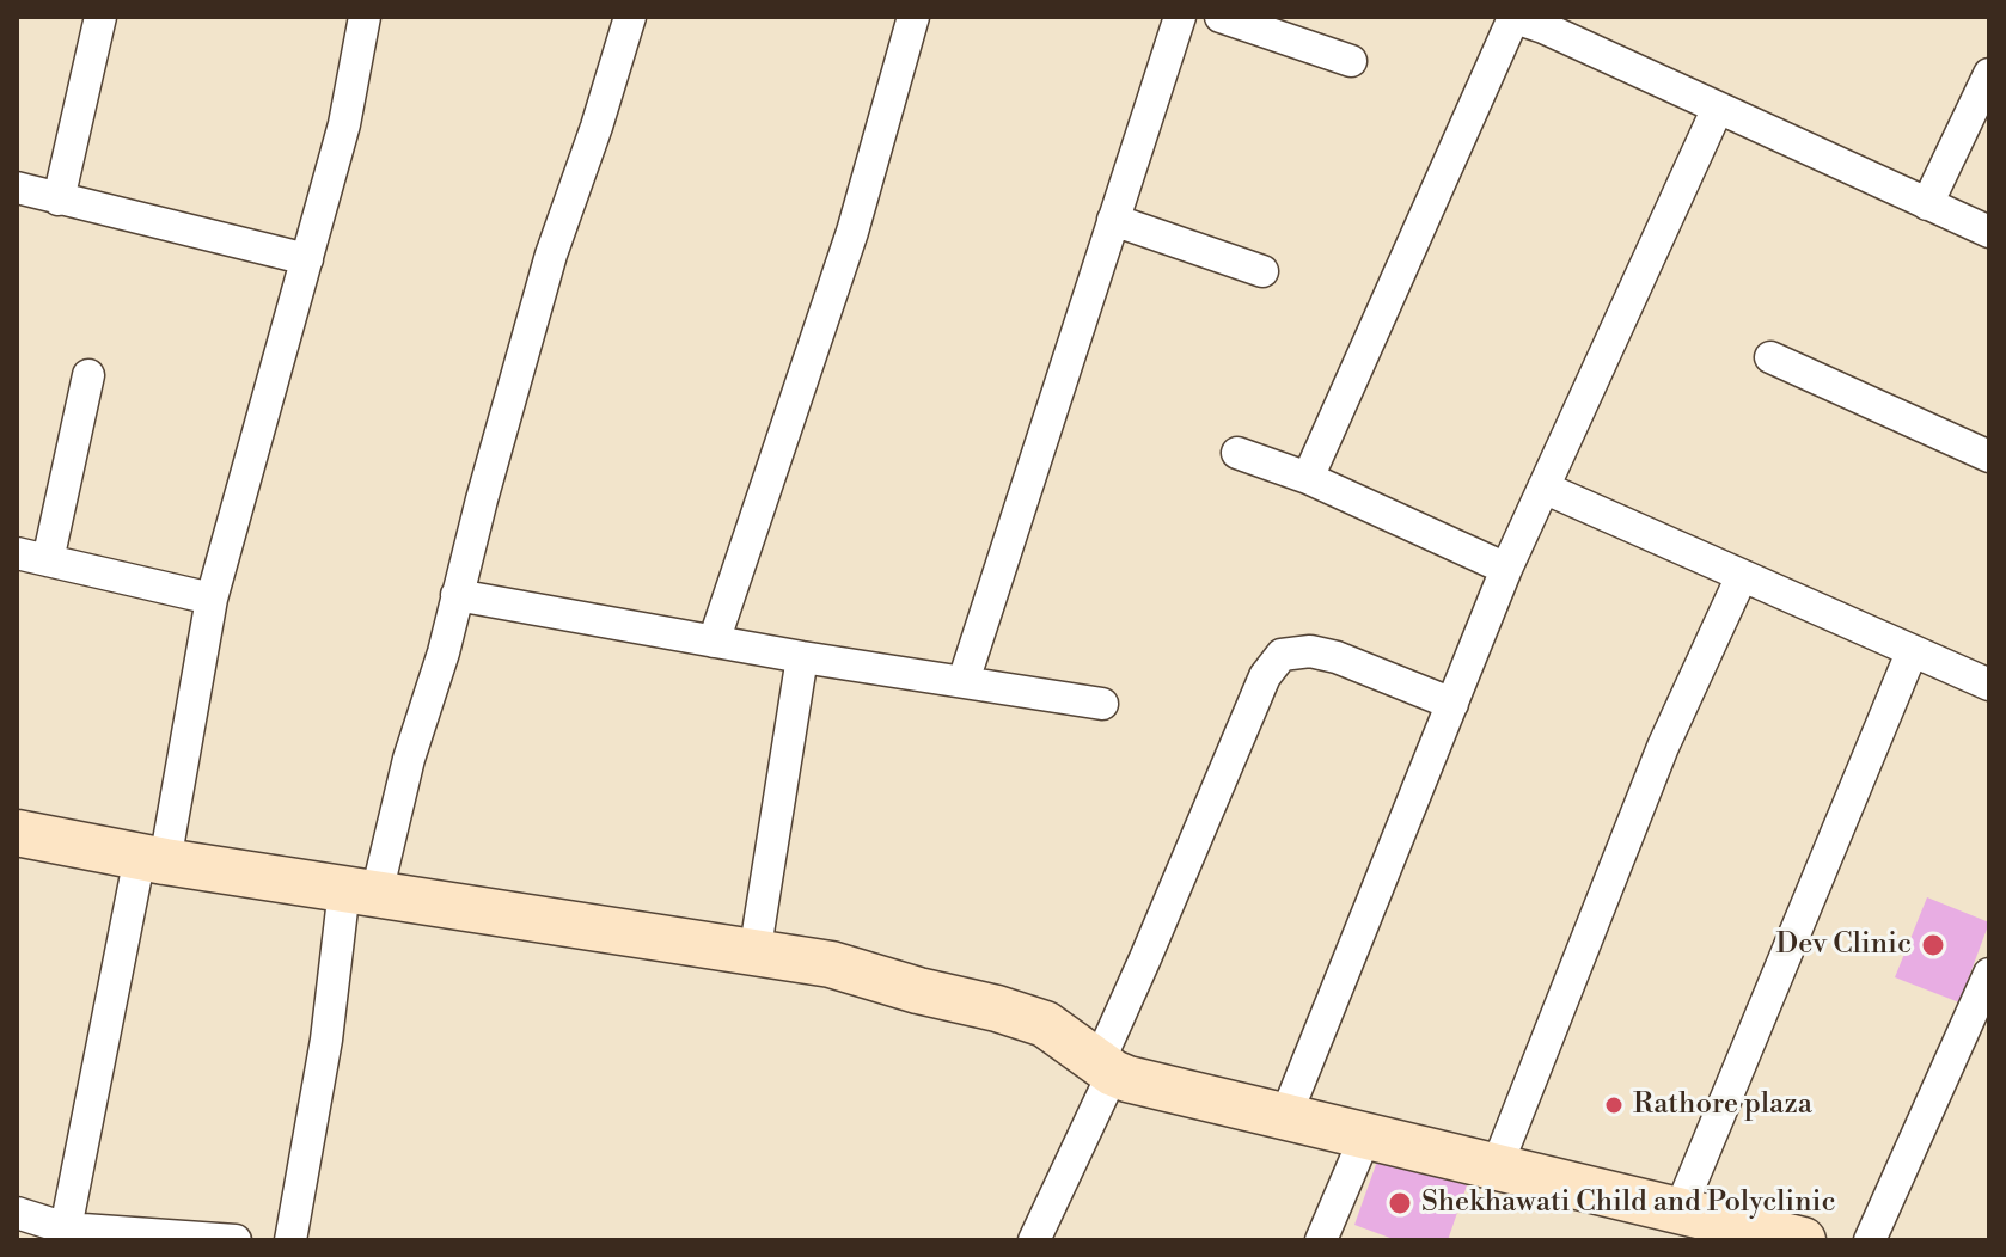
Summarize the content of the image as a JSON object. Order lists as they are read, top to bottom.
{
  "places": ["Dev Clinic", "Rathore plaza", "Shekhawati Child and Polyclinic"]
}
